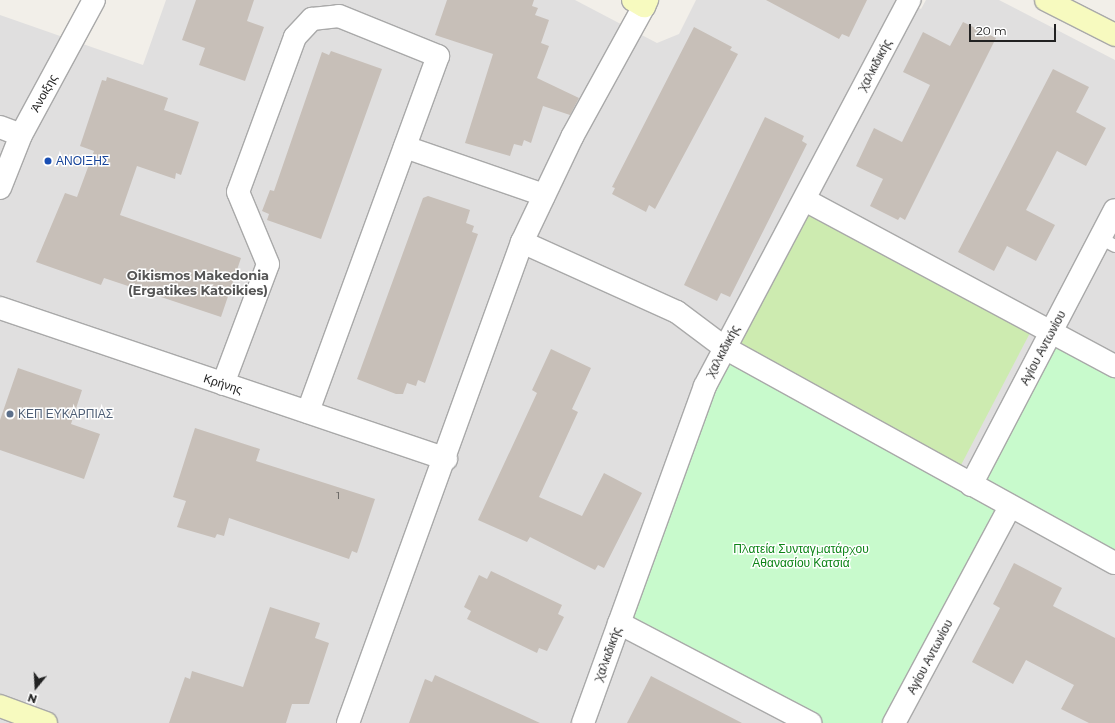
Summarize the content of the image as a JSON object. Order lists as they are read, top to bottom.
{
  "streets": {
    "street": [
      "Χαλκιδικής",
      "Άνοιξης",
      "Αγίου Αντωνίου",
      "Κρήνης"
    ]
  },
  "districts": ["Oikismos Makedonia (Ergatikes Katoikies)"],
  "parks": ["Πλατεία Συνταγματάρχου Αθανασίου Κατσιά"],
  "places": ["ΑΝΟΙΞΗΣ", "ΚΕΠ ΕΥΚΑΡΠΙΑΣ"],
  "house_numbers": ["1"],
  "scale_bar": "20 m",
  "north": "bottom"
}
